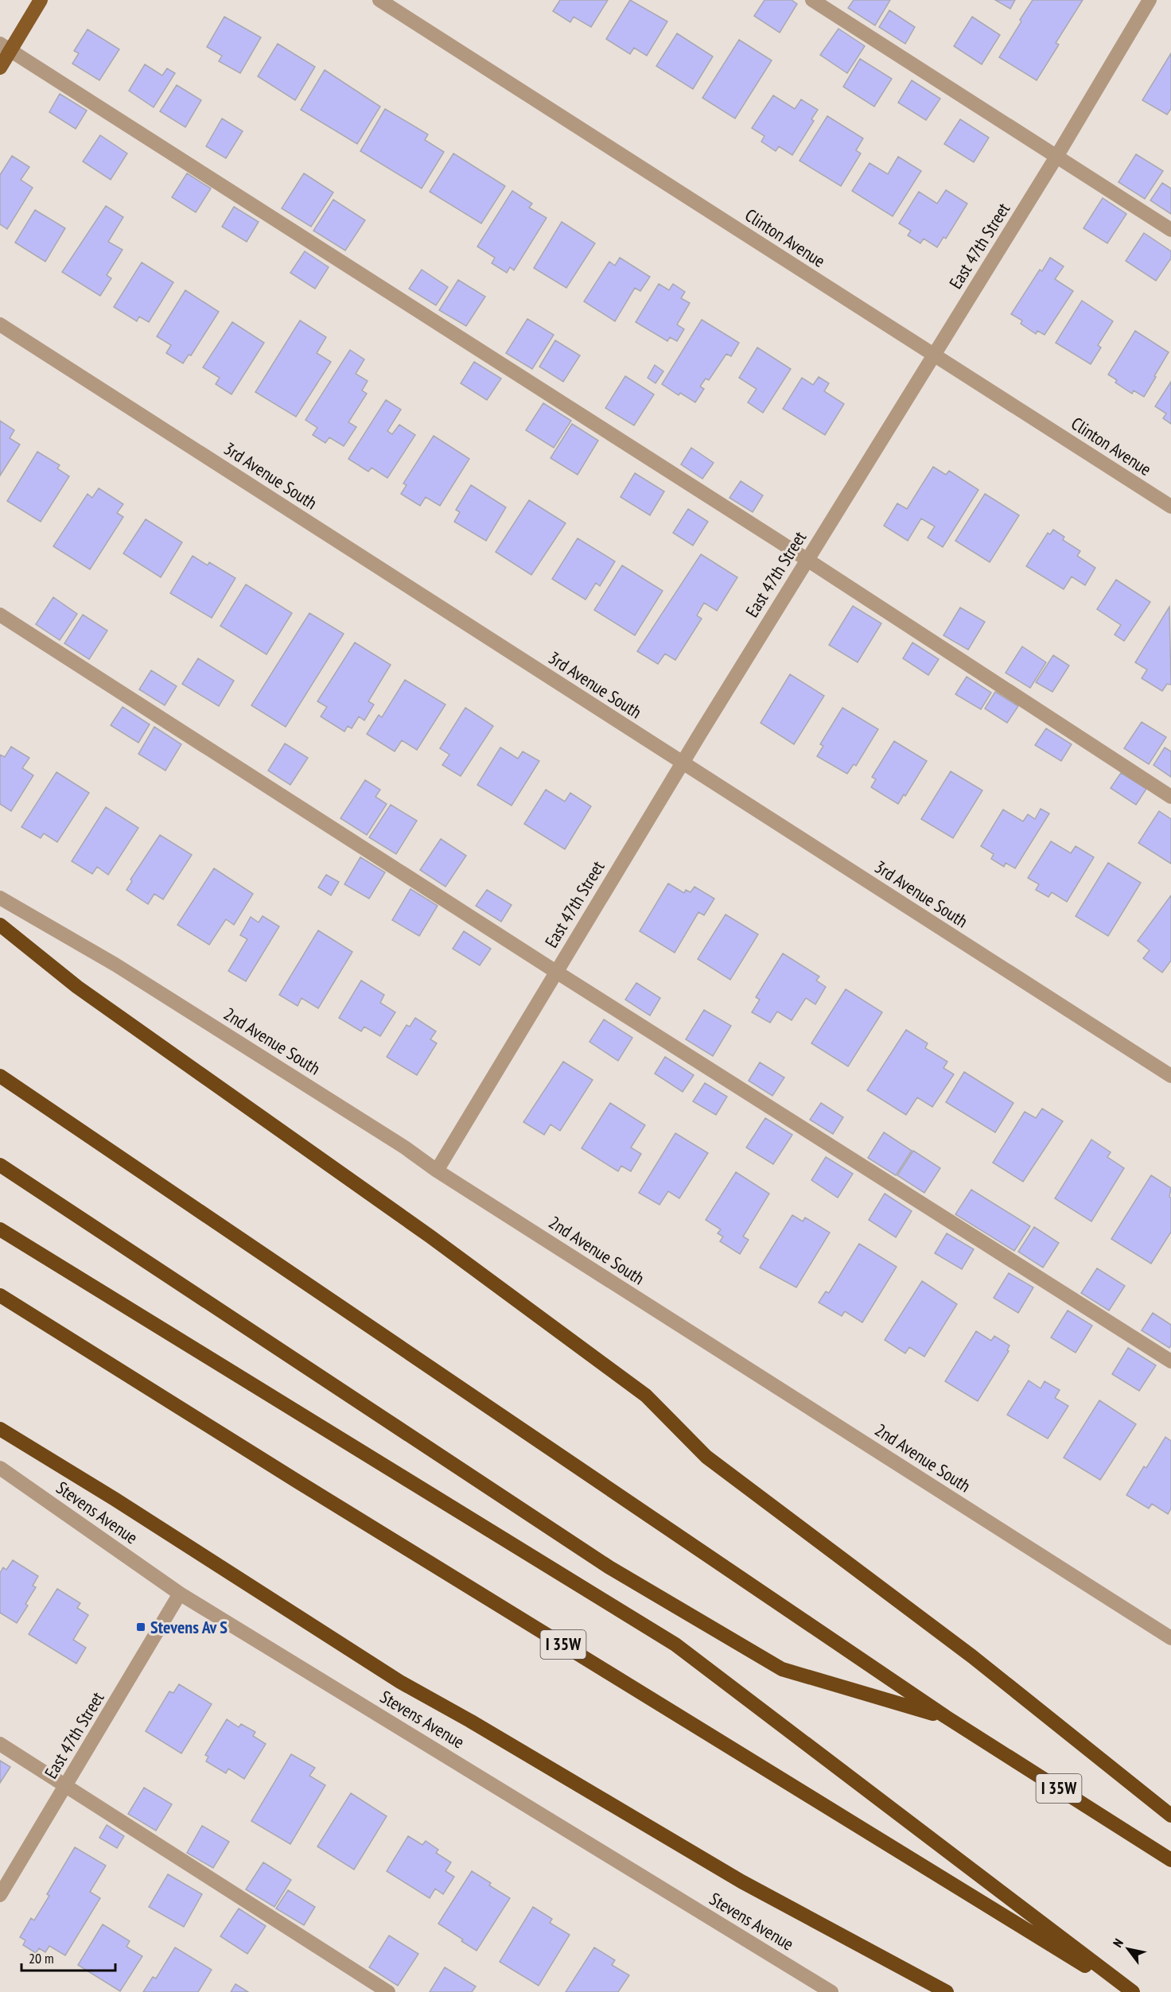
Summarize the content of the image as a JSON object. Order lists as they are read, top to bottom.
{
  "streets": {
    "highway": ["I 35W"],
    "street": [
      "Clinton Avenue",
      "East 47th Street",
      "3rd Avenue South",
      "2nd Avenue South",
      "Stevens Avenue"
    ]
  },
  "crossings": [
    ["Clinton Avenue", "East 47th Street"],
    ["East 47th Street", "3rd Avenue South"],
    ["East 47th Street", "2nd Avenue South"],
    ["East 47th Street", "Stevens Avenue"]
  ],
  "places": {
    "transit": ["Stevens Av S"]
  },
  "scale_bar": "20 m",
  "north": "top left"
}
